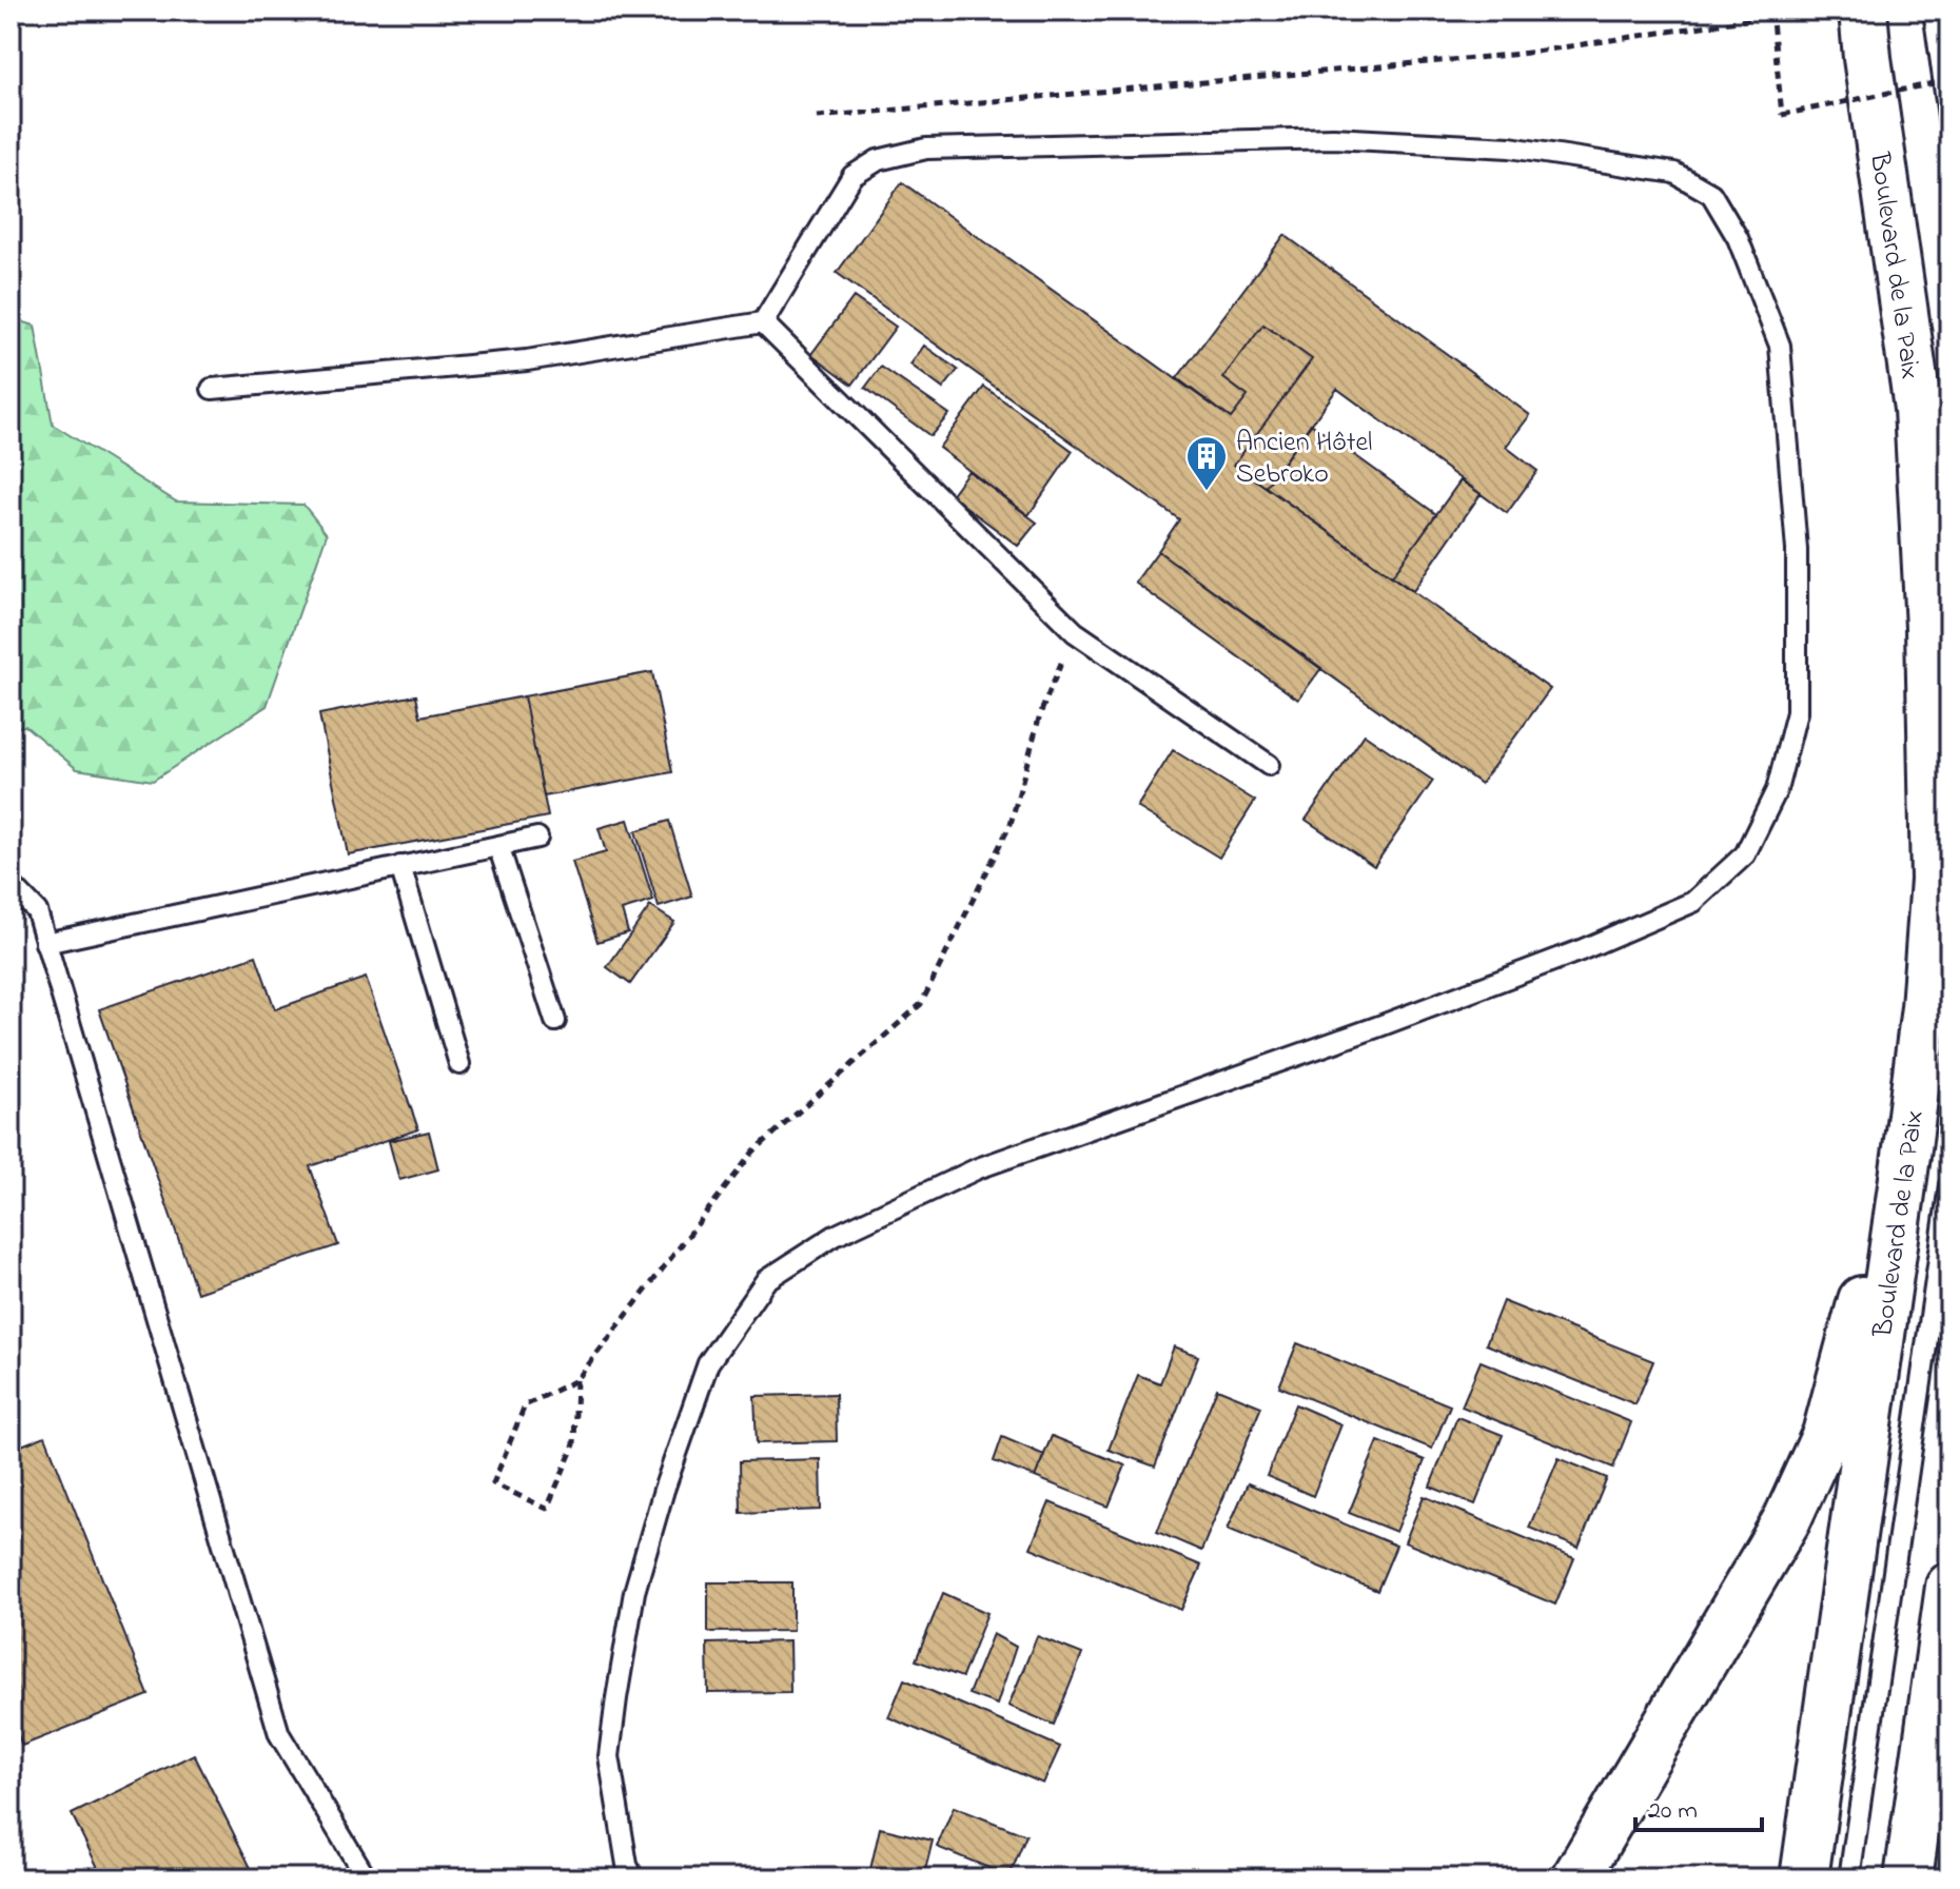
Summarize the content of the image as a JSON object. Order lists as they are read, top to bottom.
{
  "streets": {
    "main road": ["Boulevard de la Paix"]
  },
  "places": {
    "building": ["Ancien Hôtel Sebroko"]
  },
  "scale_bar": "20 m"
}
